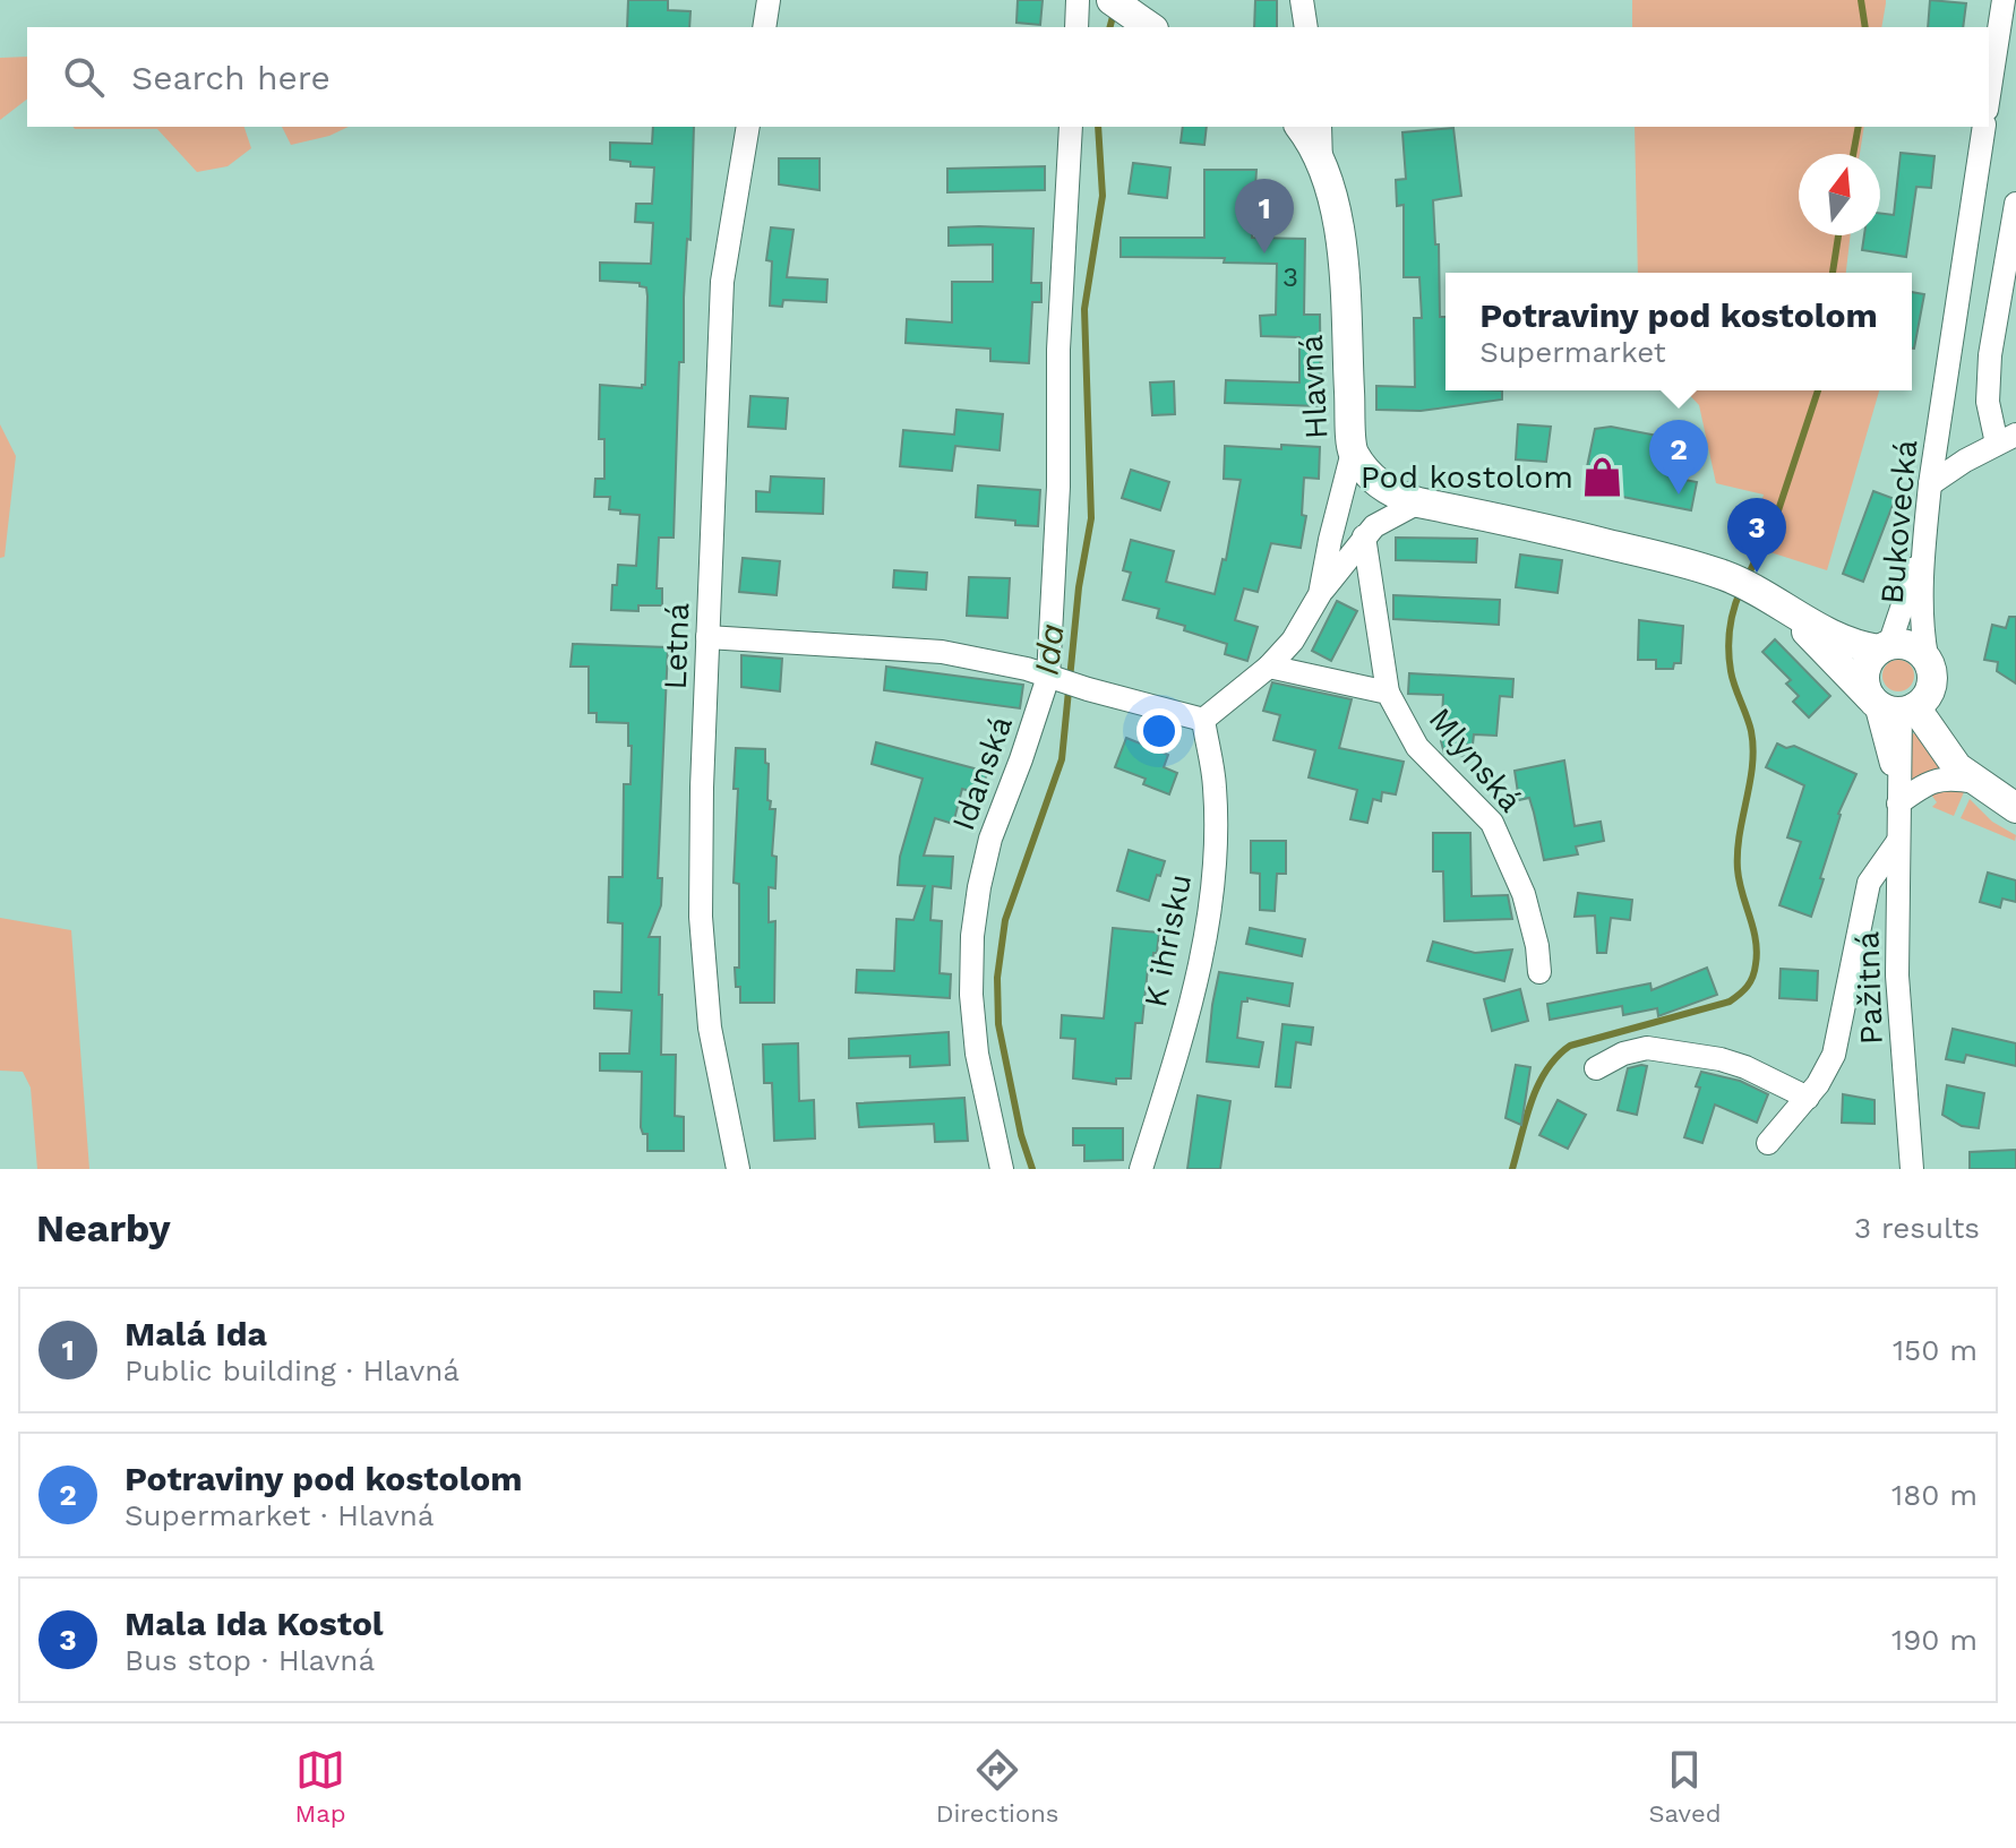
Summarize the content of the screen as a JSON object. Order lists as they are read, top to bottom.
{
  "streets": {
    "main road": ["Hlavná"],
    "street": [
      "Bukovecká",
      "Letná",
      "Mlynská",
      "Idanská",
      "K ihrisku",
      "Pažitná"
    ]
  },
  "crossings": [
    ["Hlavná", "Bukovecká"],
    ["Hlavná", "Pažitná"],
    ["Bukovecká", "Pažitná"]
  ],
  "water": ["Ida"],
  "places": {
    "shop": ["Pod kostolom"]
  },
  "house_numbers": ["3"],
  "north": "top",
  "page": {
    "search": "Search here",
    "pins": ["1", "2", "3"],
    "popup": ["Potraviny pod kostolom", "Supermarket"],
    "heading": ["Nearby", "3 results"],
    "list": [
      {
        "mark": "1",
        "name": "Malá Ida",
        "note": "Public building · Hlavná",
        "value": "150 m"
      },
      {
        "mark": "2",
        "name": "Potraviny pod kostolom",
        "note": "Supermarket · Hlavná",
        "value": "180 m"
      },
      {
        "mark": "3",
        "name": "Mala Ida Kostol",
        "note": "Bus stop · Hlavná",
        "value": "190 m"
      }
    ],
    "nav": ["Map", "Directions", "Saved"]
  }
}
